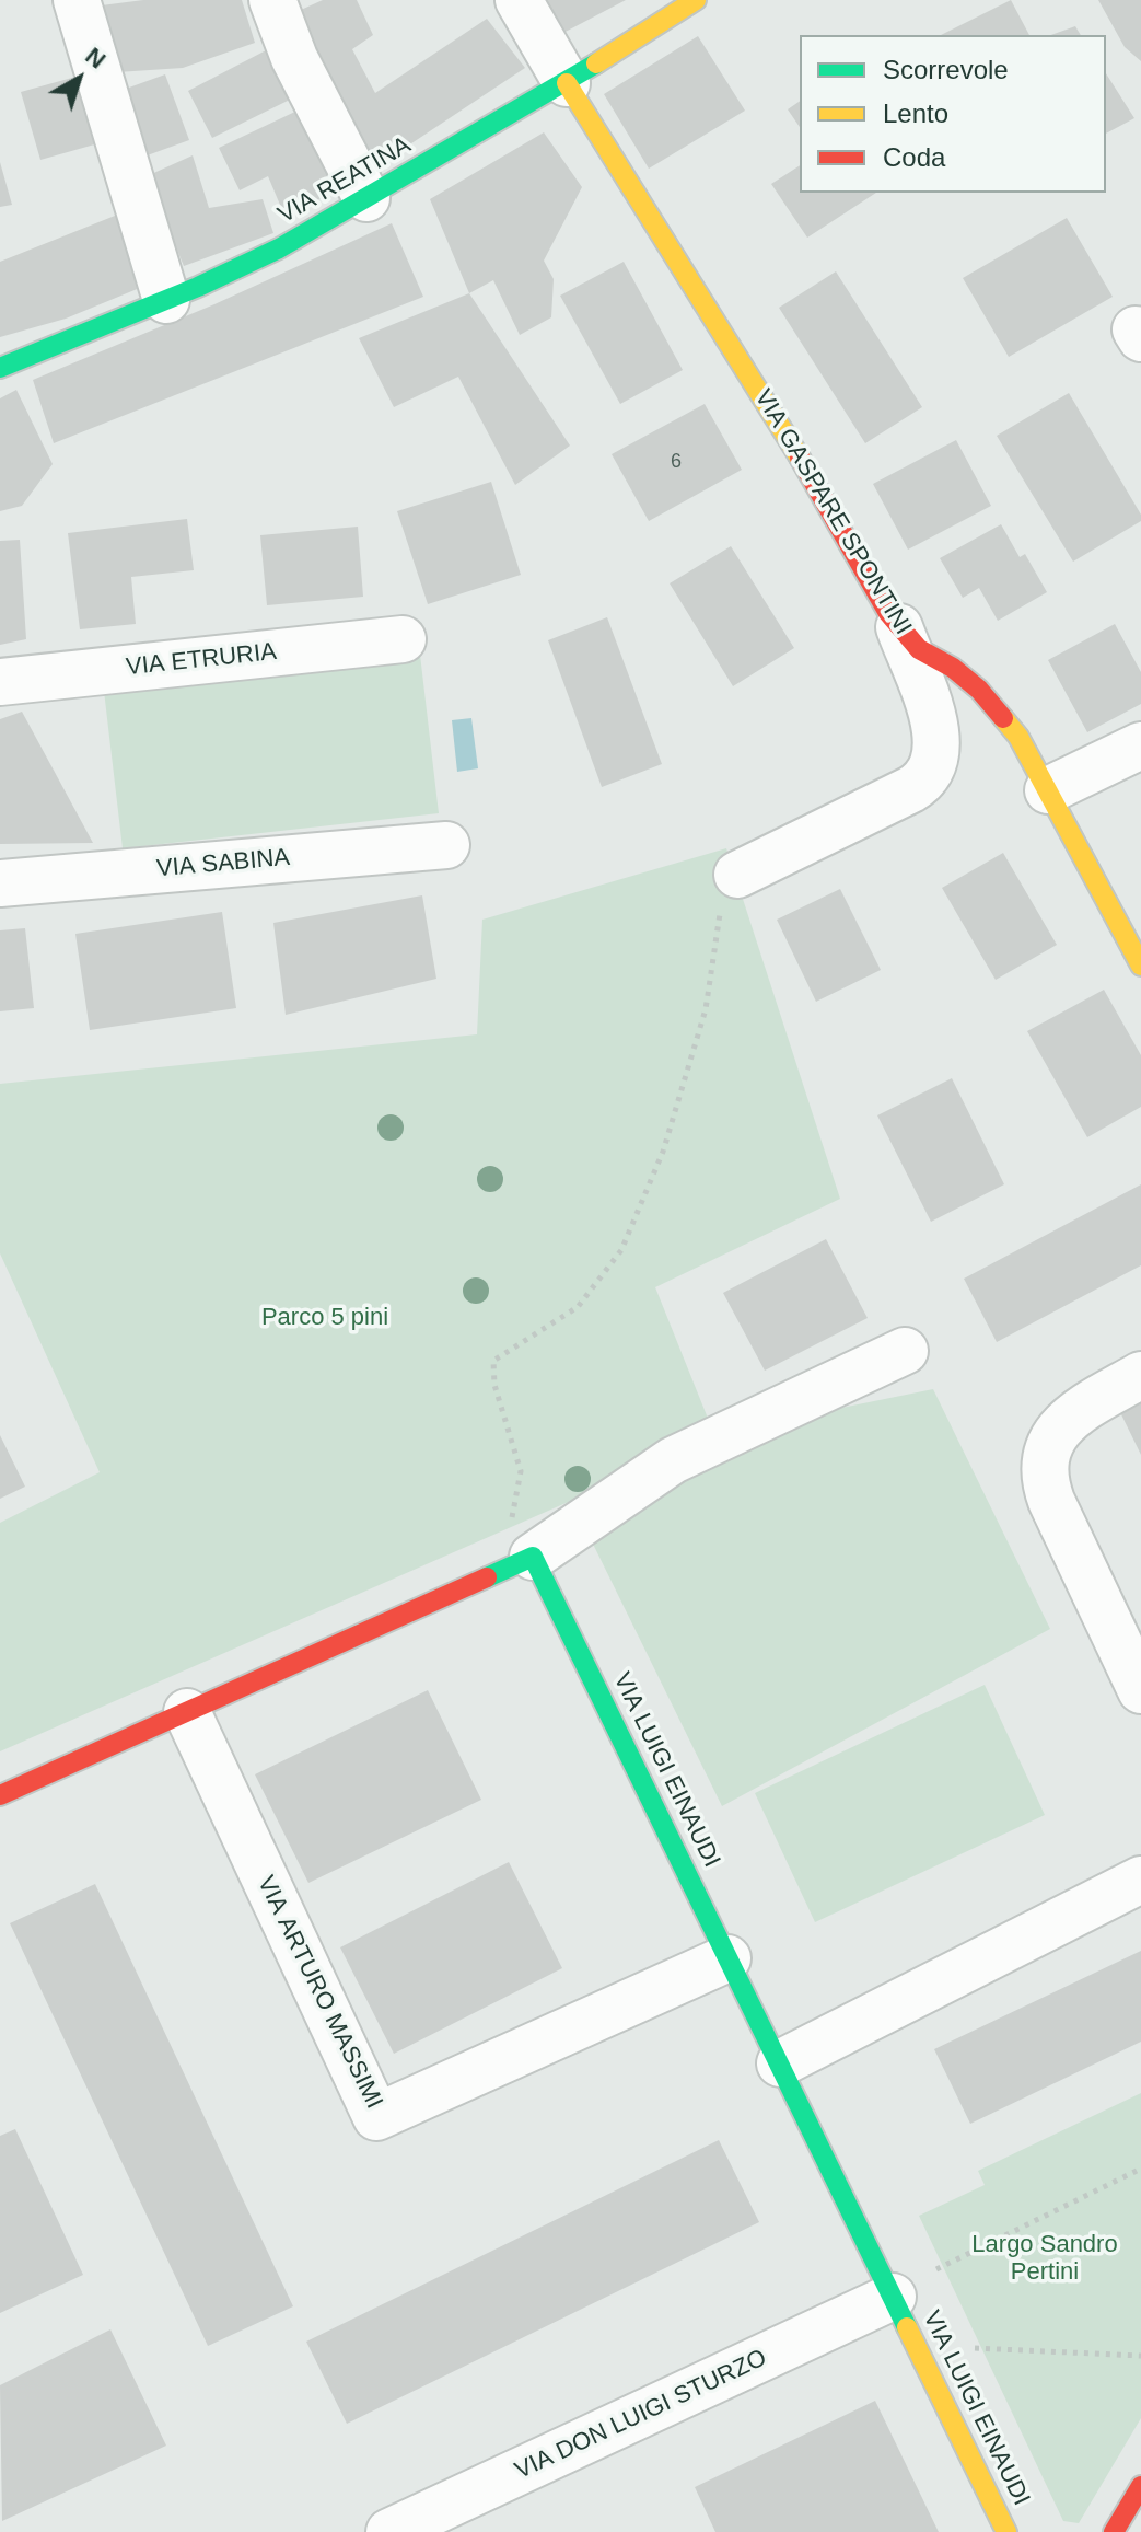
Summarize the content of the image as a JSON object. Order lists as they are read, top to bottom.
{
  "streets": {
    "street": [
      "VIA REATINA",
      "VIA GASPARE SPONTINI",
      "VIA ETRURIA",
      "VIA SABINA",
      "VIA LUIGI EINAUDI",
      "VIA ARTURO MASSIMI",
      "VIA DON LUIGI STURZO"
    ]
  },
  "crossings": [
    ["VIA REATINA", "VIA GASPARE SPONTINI"],
    ["VIA LUIGI EINAUDI", "VIA ARTURO MASSIMI"],
    ["VIA LUIGI EINAUDI", "VIA DON LUIGI STURZO"]
  ],
  "parks": ["Parco 5 pini", "Largo Sandro Pertini"],
  "house_numbers": ["6"],
  "legend": ["Scorrevole", "Lento", "Coda"],
  "north": "top right"
}
